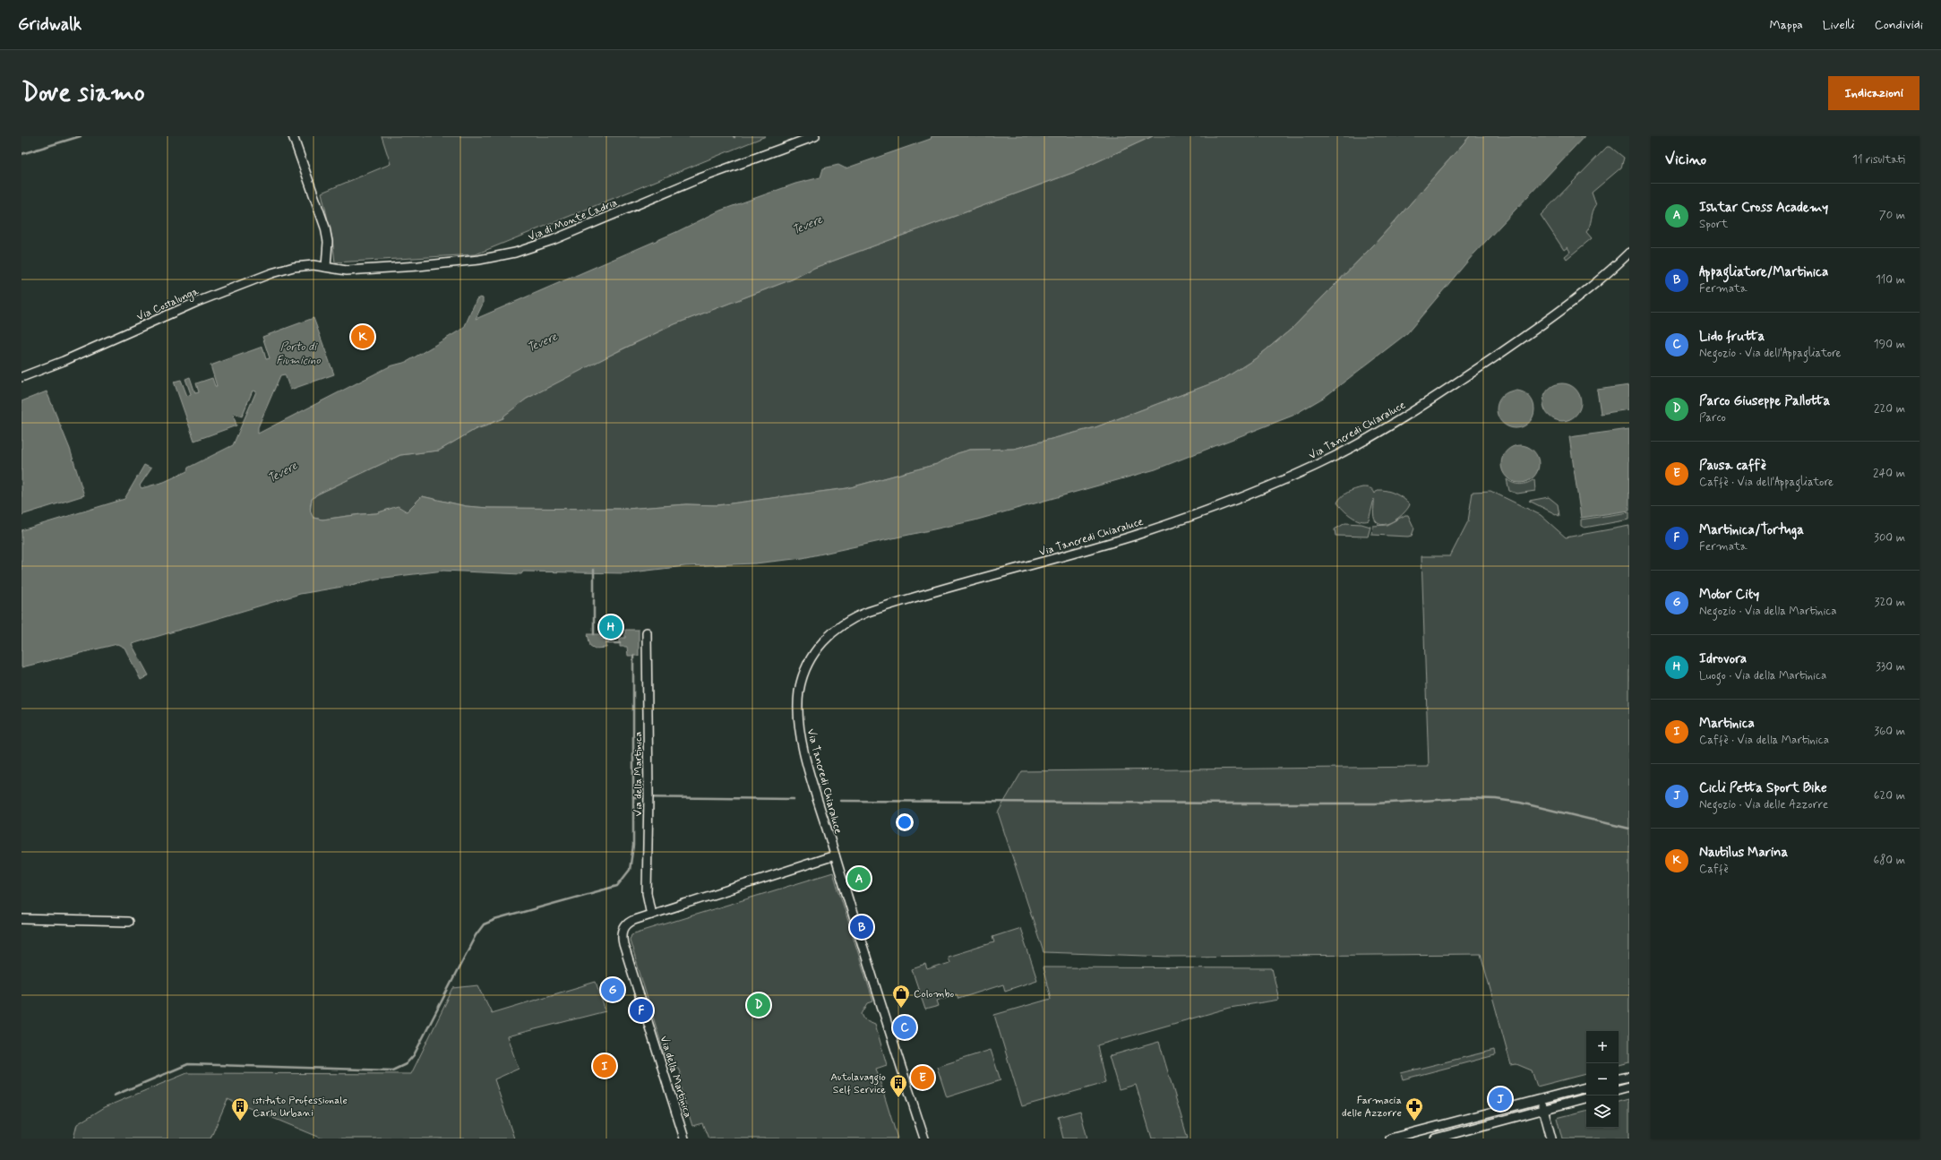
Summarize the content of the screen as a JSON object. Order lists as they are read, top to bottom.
{
  "streets": {
    "street": [
      "Via di Monte Cadria",
      "Via Costalunga",
      "Via Tancredi Chiaraluce",
      "Via della Martinica"
    ]
  },
  "crossings": [
    ["Via di Monte Cadria", "Via Costalunga"],
    ["Via Tancredi Chiaraluce", "Via della Martinica"]
  ],
  "water": ["Tevere", "Porto di Fiumicino"],
  "places": {
    "shop": ["Colombo"],
    "building": ["Autolavaggio Self Service", "istituto Professionale Carlo Urbani"],
    "pharmacy": ["Farmacia delle Azzorre"]
  },
  "page": {
    "header": "Gridwalk",
    "nav": ["Mappa", "Livelli", "Condividi"],
    "buttons": "Indicazioni",
    "title": "Dove siamo",
    "heading": ["Vicino", "11 risultati"],
    "list": [
      {
        "mark": "A",
        "name": "Ishtar Cross Academy",
        "note": "Sport",
        "value": "70 m"
      },
      {
        "mark": "B",
        "name": "Appagliatore/Martinica",
        "note": "Fermata",
        "value": "110 m"
      },
      {
        "mark": "C",
        "name": "Lido frutta",
        "note": "Negozio · Via dell'Appagliatore",
        "value": "190 m"
      },
      {
        "mark": "D",
        "name": "Parco Giuseppe Pallotta",
        "note": "Parco",
        "value": "220 m"
      },
      {
        "mark": "E",
        "name": "Pausa caffè",
        "note": "Caffè · Via dell'Appagliatore",
        "value": "240 m"
      },
      {
        "mark": "F",
        "name": "Martinica/Tortuga",
        "note": "Fermata",
        "value": "300 m"
      },
      {
        "mark": "G",
        "name": "Motor City",
        "note": "Negozio · Via della Martinica",
        "value": "320 m"
      },
      {
        "mark": "H",
        "name": "Idrovora",
        "note": "Luogo · Via della Martinica",
        "value": "330 m"
      },
      {
        "mark": "I",
        "name": "Martinica",
        "note": "Caffè · Via della Martinica",
        "value": "360 m"
      },
      {
        "mark": "J",
        "name": "Cicli Petta Sport Bike",
        "note": "Negozio · Via delle Azzorre",
        "value": "620 m"
      },
      {
        "mark": "K",
        "name": "Nautilus Marina",
        "note": "Caffè",
        "value": "680 m"
      }
    ],
    "pins": [
      "K",
      "H",
      "A",
      "B",
      "G",
      "D",
      "F",
      "C",
      "I",
      "E",
      "J"
    ],
    "map_buttons": ["+", "−"]
  }
}
